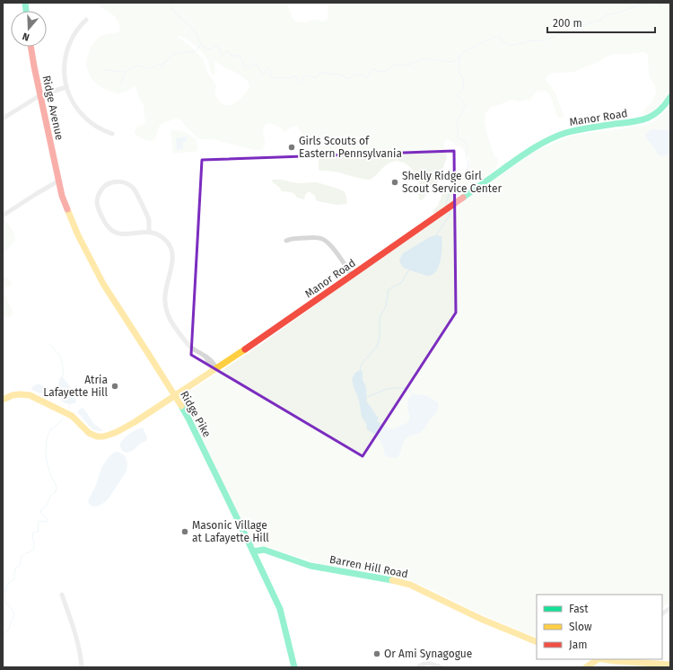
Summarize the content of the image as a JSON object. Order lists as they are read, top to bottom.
{
  "streets": {
    "street": [
      "Ridge Avenue",
      "Manor Road",
      "Ridge Pike",
      "Barren Hill Road"
    ]
  },
  "crossings": [
    ["Ridge Avenue", "Ridge Pike"],
    ["Manor Road", "Ridge Pike"],
    ["Ridge Pike", "Barren Hill Road"]
  ],
  "places": [
    "Girls Scouts of Eastern Pennsylvania",
    "Shelly Ridge Girl Scout Service Center",
    "Atria Lafayette Hill",
    "Masonic Village at Lafayette Hill",
    "Or Ami Synagogue"
  ],
  "legend": ["Fast", "Slow", "Jam"],
  "scale_bar": "200 m",
  "north": "bottom"
}
